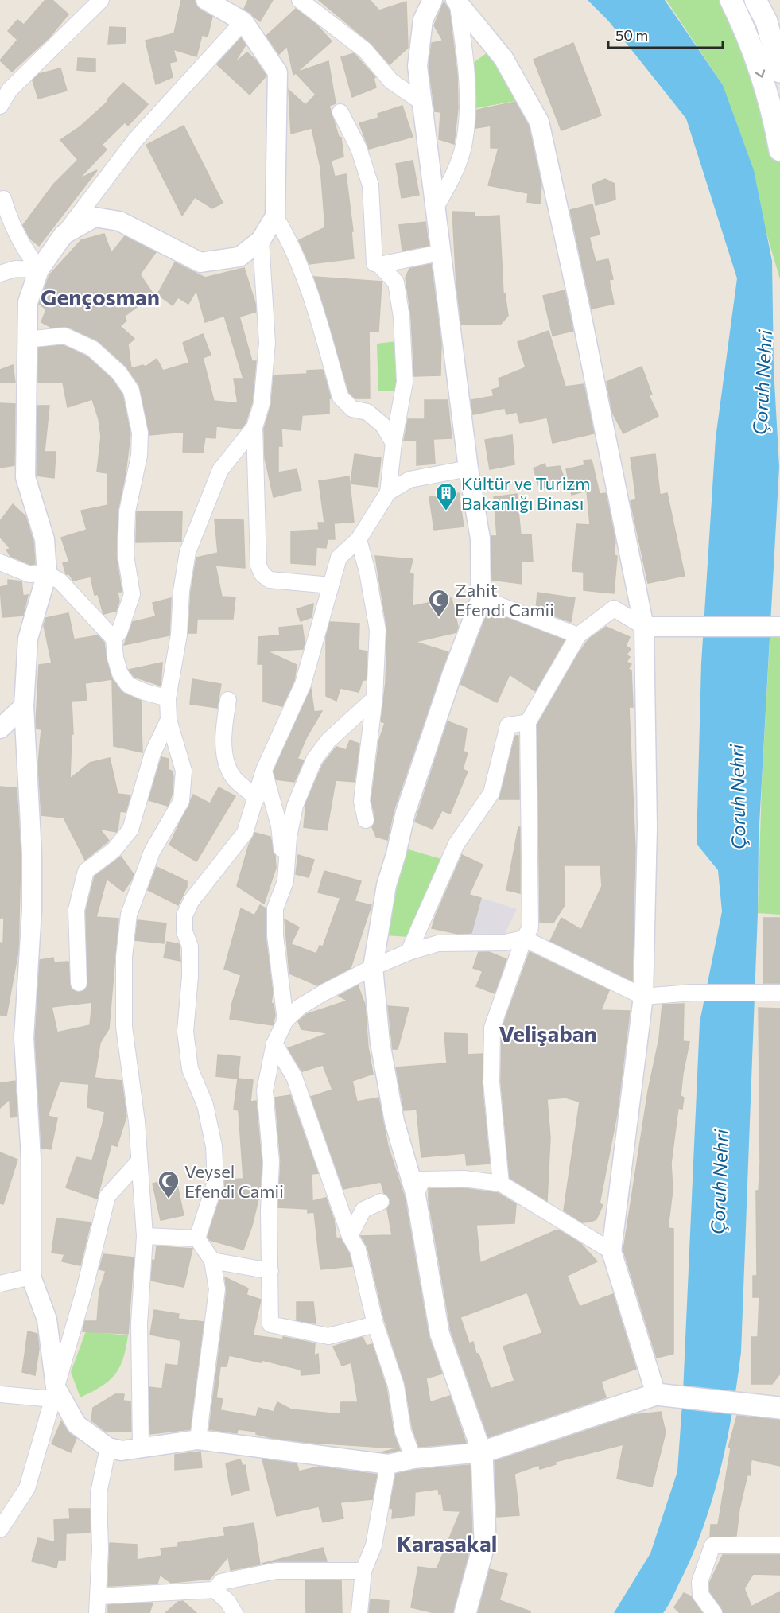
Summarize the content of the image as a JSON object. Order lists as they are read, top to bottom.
{
  "districts": ["Gençosman", "Velişaban", "Karasakal"],
  "water": ["Çoruh Nehri"],
  "places": {
    "building": ["Kültür ve Turizm Bakanlığı Binası"],
    "mosque": ["Zahit Efendi Camii", "Veysel Efendi Camii"]
  },
  "scale_bar": "50 m"
}
